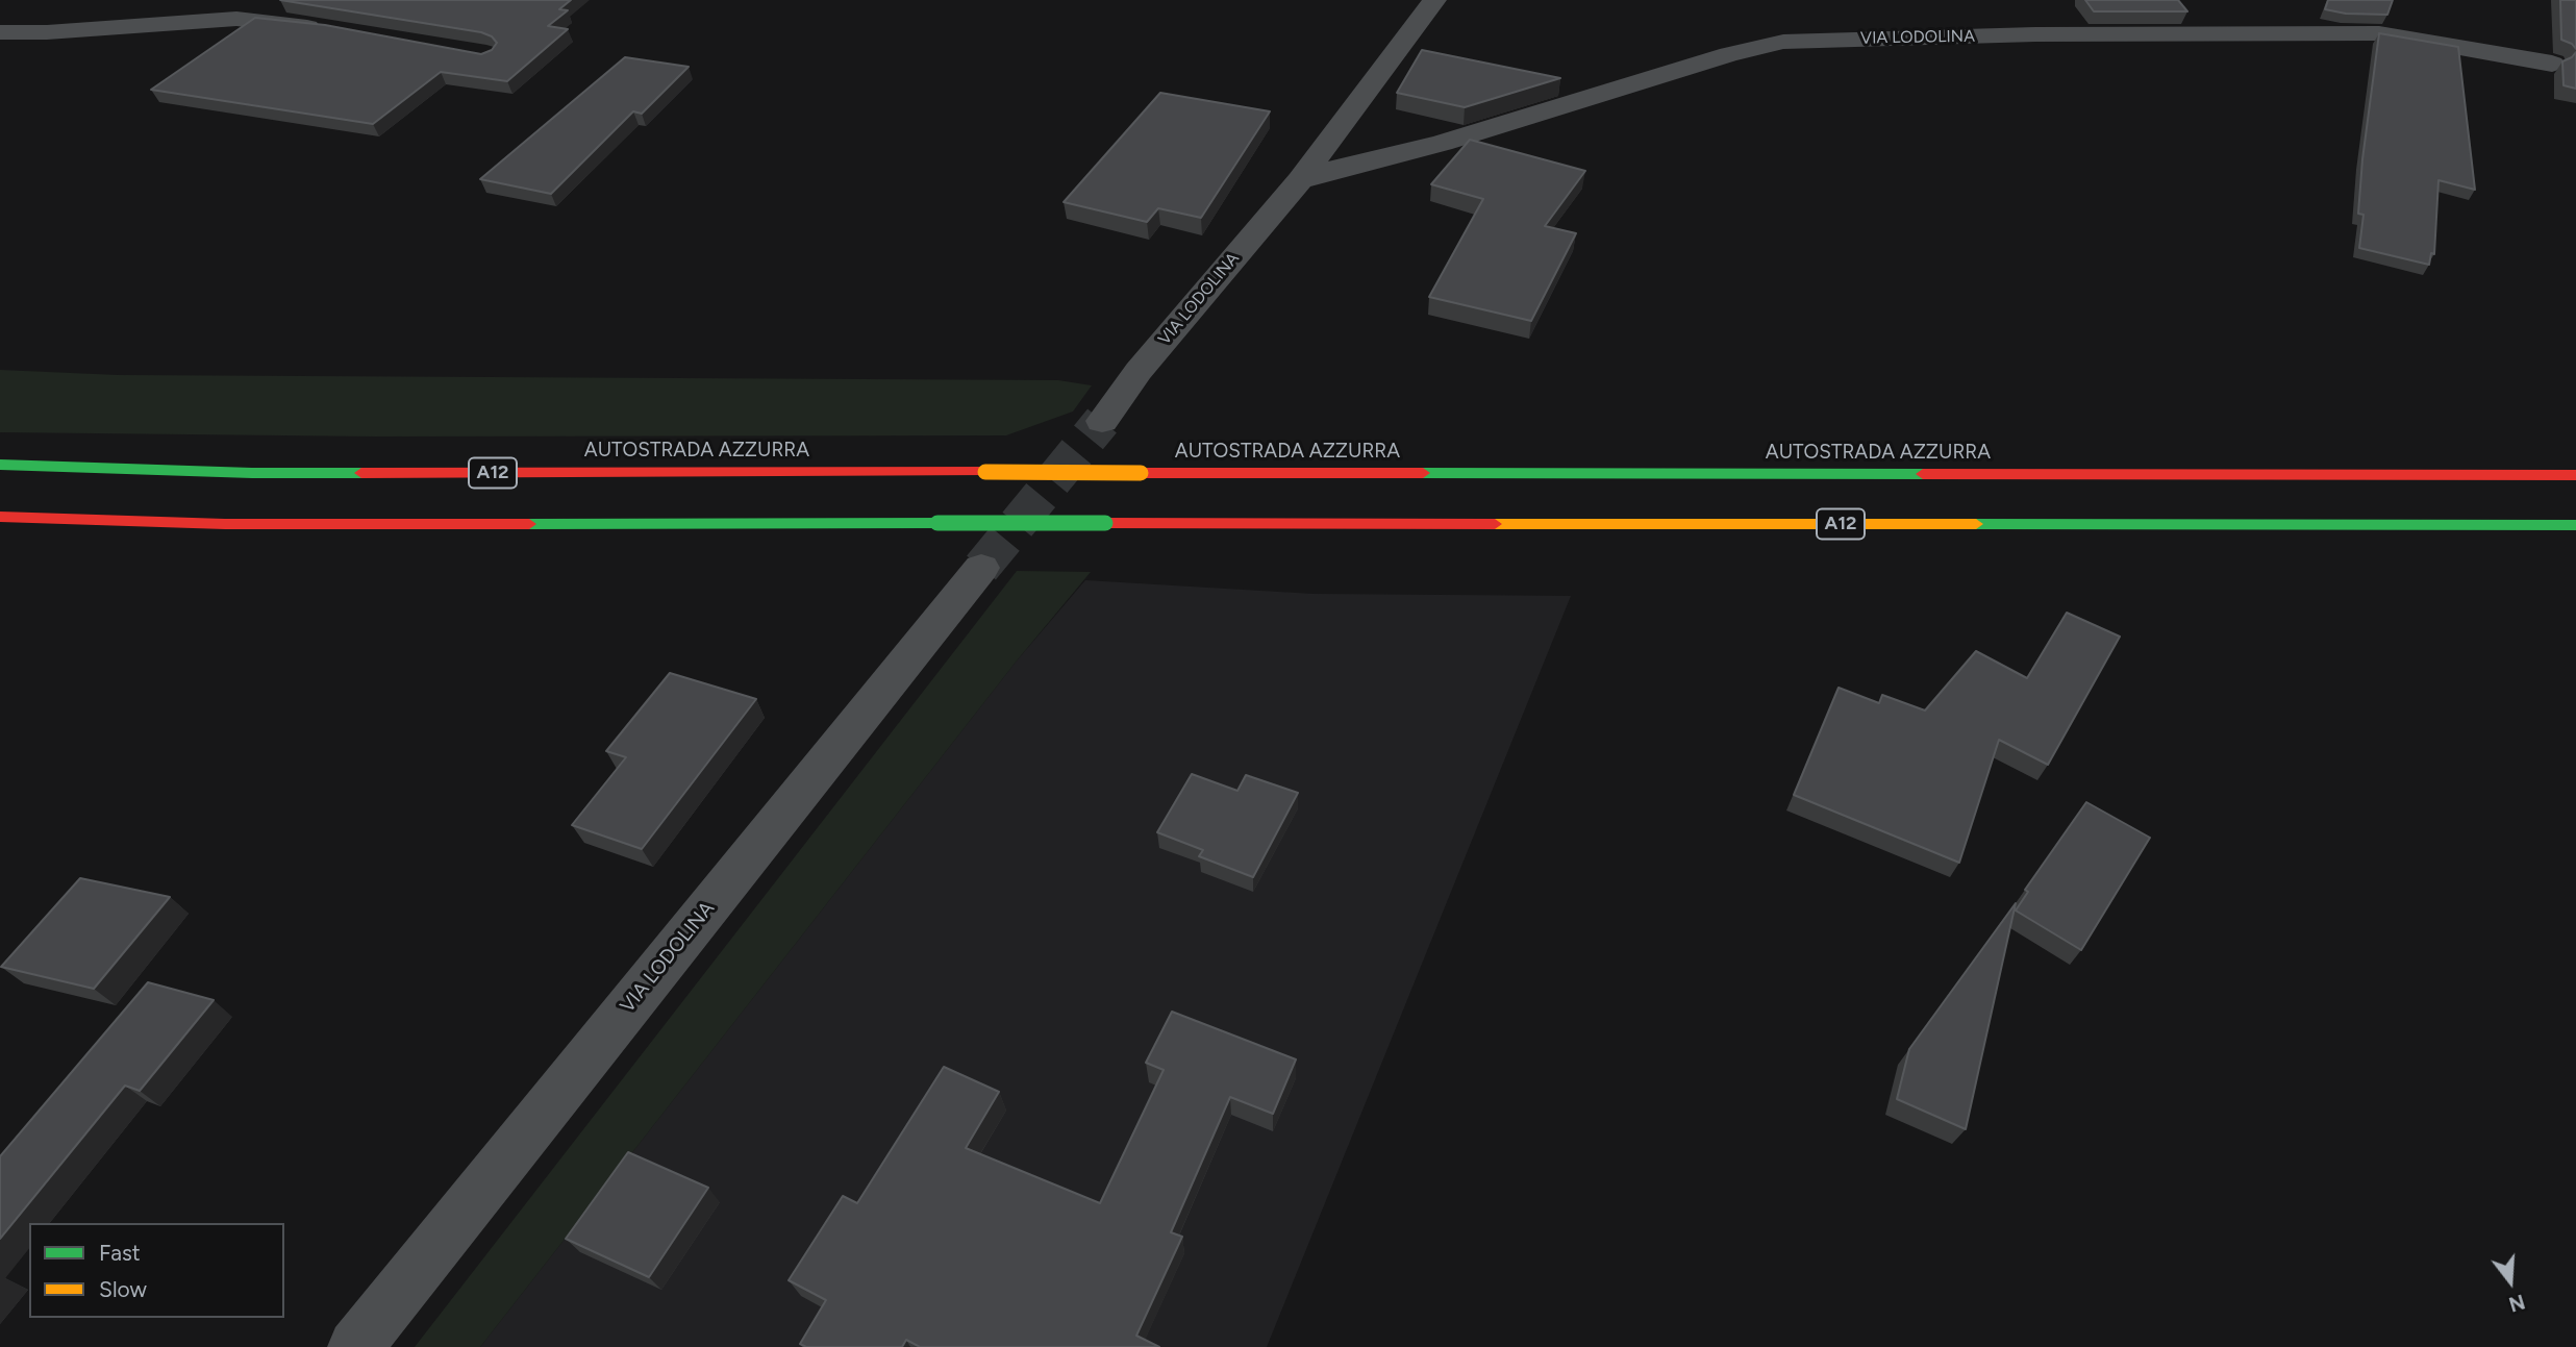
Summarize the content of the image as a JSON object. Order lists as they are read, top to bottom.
{
  "streets": {
    "highway": ["AUTOSTRADA AZZURRA", "A12"],
    "street": ["VIA LODOLINA"]
  },
  "legend": ["Fast", "Slow"],
  "north": "bottom"
}
